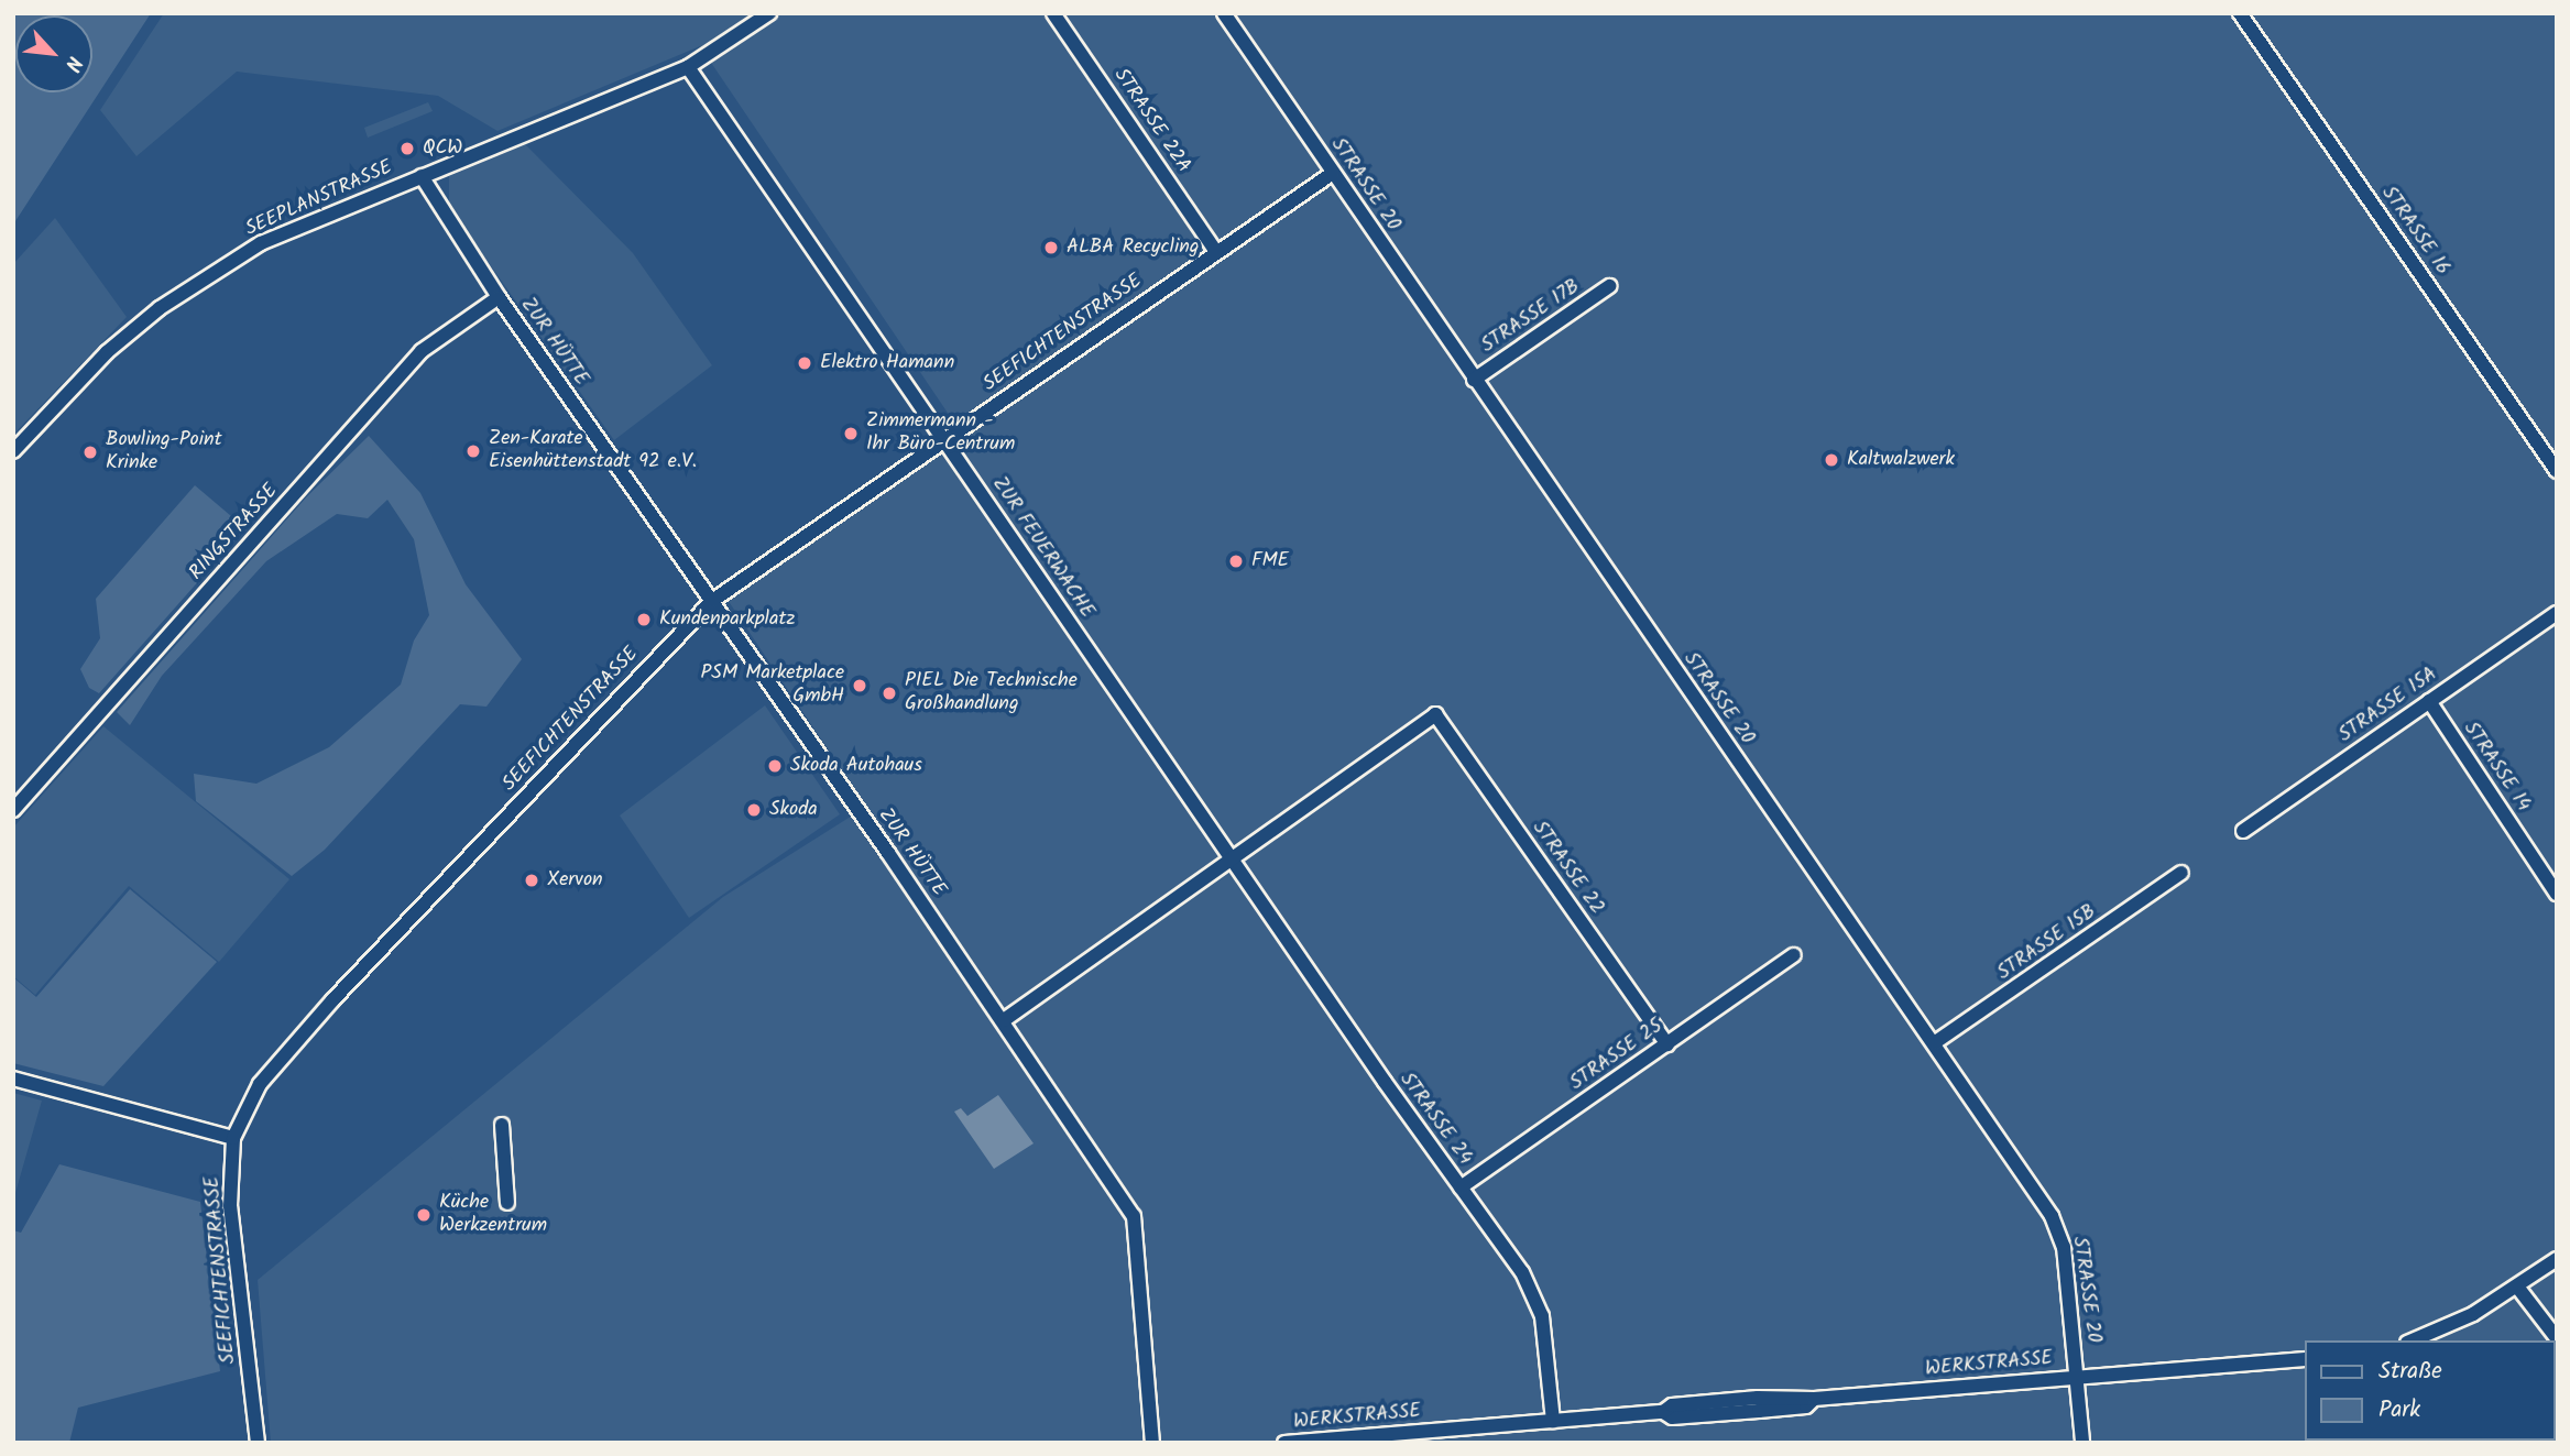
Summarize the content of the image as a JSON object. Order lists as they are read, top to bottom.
{
  "streets": {
    "street": [
      "STRASSE 22A",
      "STRASSE 20",
      "SEEPLANSTRASSE",
      "STRASSE 16",
      "STRASSE 17B",
      "SEEFICHTENSTRASSE",
      "ZUR HÜTTE",
      "RINGSTRASSE",
      "ZUR FEUERWACHE",
      "STRASSE 15A",
      "STRASSE 14",
      "STRASSE 22",
      "STRASSE 15B",
      "STRASSE 25",
      "STRASSE 24",
      "WERKSTRASSE"
    ]
  },
  "crossings": [
    ["STRASSE 22A", "SEEFICHTENSTRASSE"],
    ["STRASSE 20", "STRASSE 17B"],
    ["STRASSE 20", "SEEFICHTENSTRASSE"],
    ["STRASSE 20", "STRASSE 15B"],
    ["STRASSE 20", "WERKSTRASSE"],
    ["SEEPLANSTRASSE", "ZUR HÜTTE"],
    ["SEEPLANSTRASSE", "ZUR FEUERWACHE"],
    ["SEEFICHTENSTRASSE", "ZUR HÜTTE"],
    ["SEEFICHTENSTRASSE", "ZUR FEUERWACHE"],
    ["ZUR HÜTTE", "RINGSTRASSE"],
    ["ZUR FEUERWACHE", "STRASSE 22"],
    ["ZUR FEUERWACHE", "STRASSE 24"],
    ["STRASSE 15A", "STRASSE 14"],
    ["STRASSE 22", "STRASSE 25"],
    ["STRASSE 22", "STRASSE 24"],
    ["STRASSE 25", "STRASSE 24"],
    ["STRASSE 24", "WERKSTRASSE"]
  ],
  "places": [
    "QCW",
    "ALBA Recycling",
    "Elektro Hamann",
    "Zimmermann - Ihr Büro-Centrum",
    "Zen-Karate Eisenhüttenstadt 92 e.V.",
    "Bowling-Point Krinke",
    "Kaltwalzwerk",
    "FME",
    "Kundenparkplatz",
    "PSM Marketplace GmbH",
    "PIEL Die Technische Großhandlung",
    "Skoda Autohaus",
    "Skoda",
    "Xervon",
    "Küche Werkzentrum"
  ],
  "legend": ["Straße", "Park"],
  "north": "bottom right"
}
